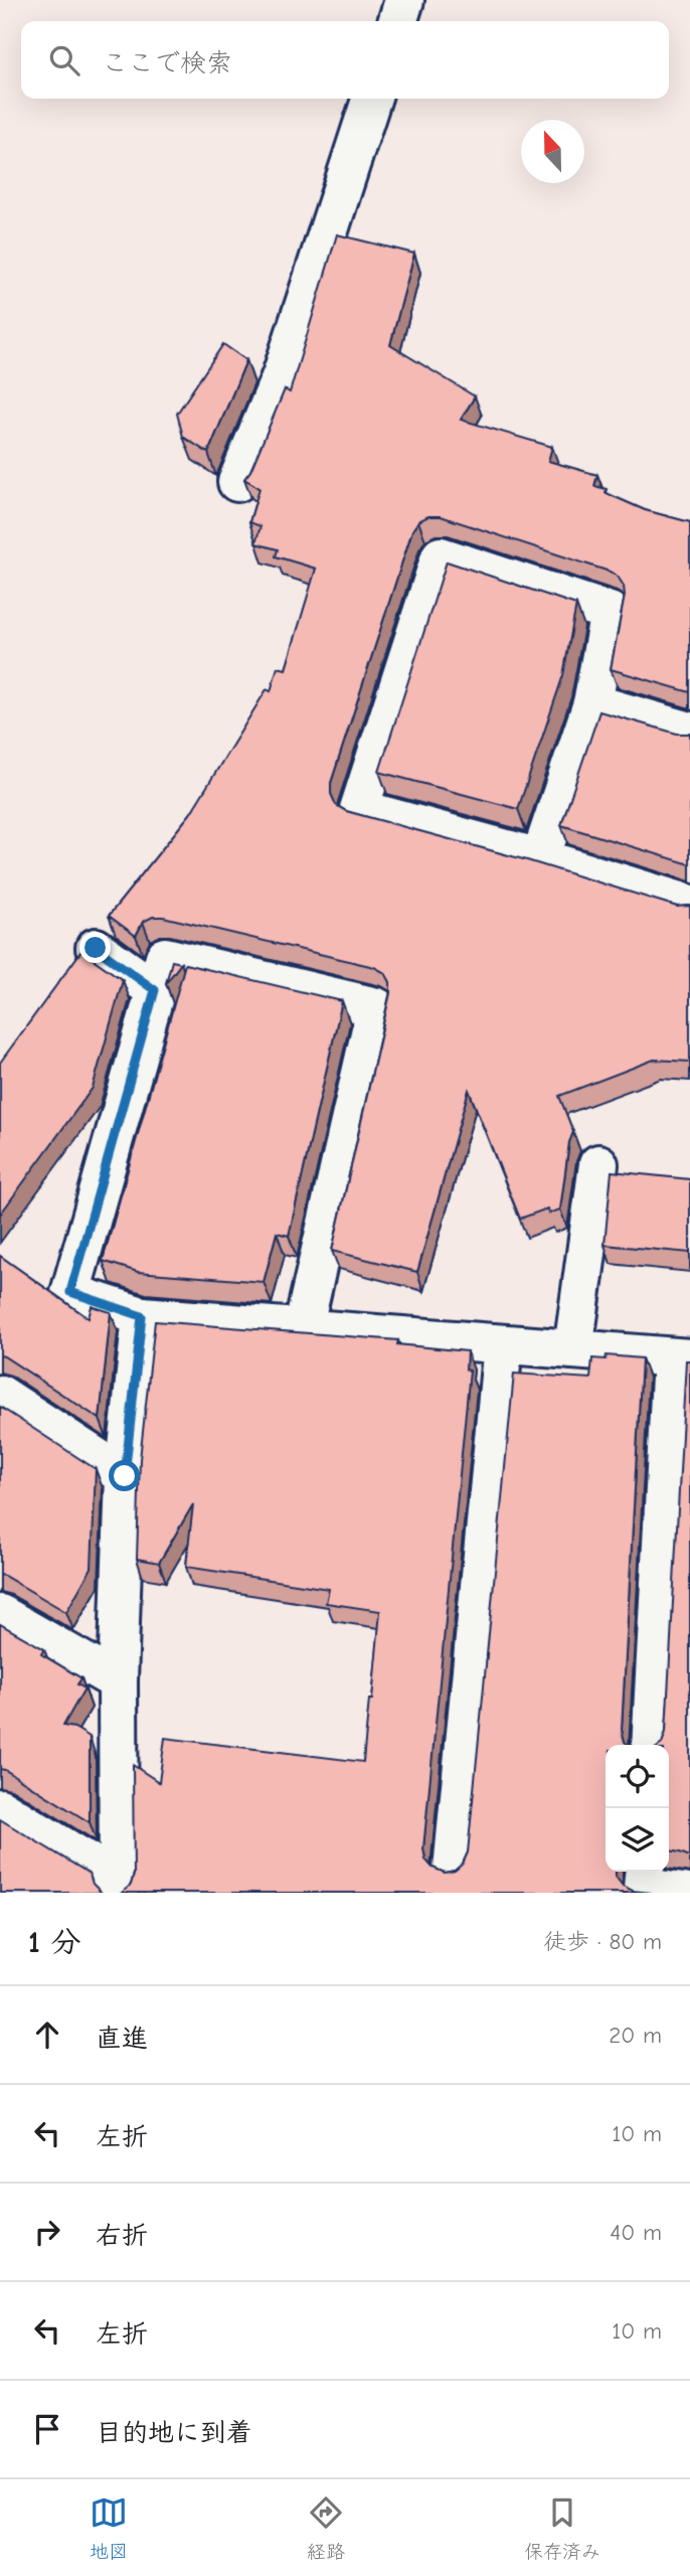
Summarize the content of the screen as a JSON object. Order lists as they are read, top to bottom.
{
  "north": "top",
  "page": {
    "search": "ここで検索",
    "heading": ["1 分", "徒歩 · 80 m"],
    "list": [
      ["直進", "20 m"],
      ["左折", "10 m"],
      ["右折", "40 m"],
      ["左折", "10 m"],
      "目的地に到着"
    ],
    "nav": ["地図", "経路", "保存済み"]
  }
}
